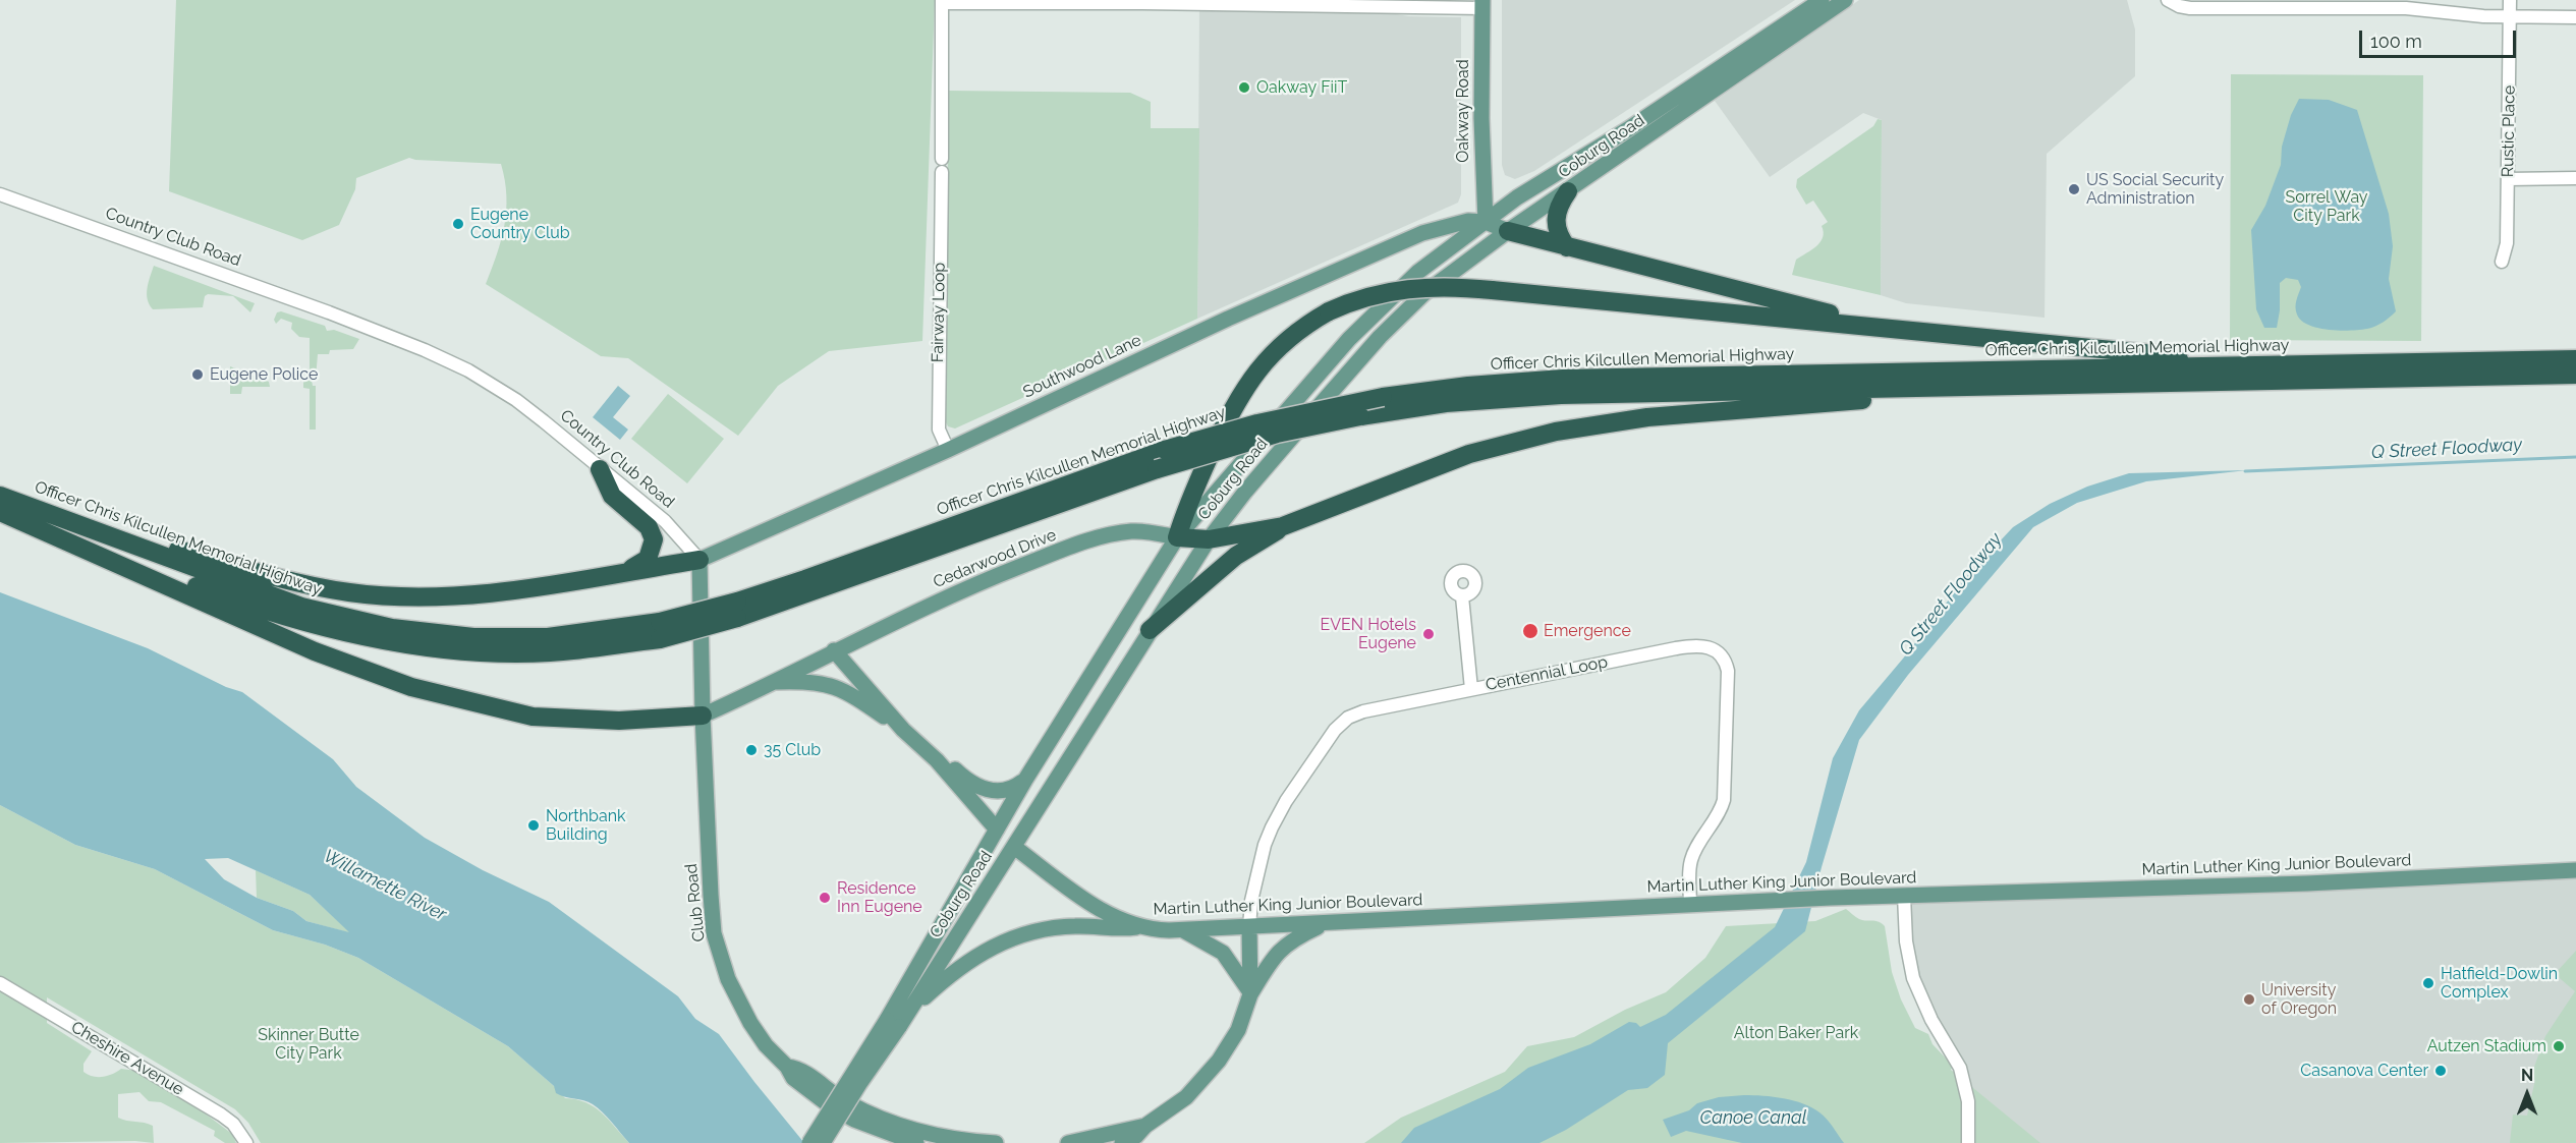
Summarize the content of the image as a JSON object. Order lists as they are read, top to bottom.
{
  "streets": {
    "highway": ["Officer Chris Kilcullen Memorial Highway"],
    "main road": [
      "Oakway Road",
      "Coburg Road",
      "Southwood Lane",
      "Cedarwood Drive",
      "Martin Luther King Junior Boulevard",
      "Club Road"
    ],
    "street": [
      "Rustic Place",
      "Country Club Road",
      "Fairway Loop",
      "Centennial Loop",
      "Cheshire Avenue"
    ]
  },
  "crossings": [
    ["Oakway Road", "Coburg Road"],
    ["Oakway Road", "Southwood Lane"],
    ["Coburg Road", "Southwood Lane"],
    ["Coburg Road", "Cedarwood Drive"],
    ["Coburg Road", "Martin Luther King Junior Boulevard"],
    ["Country Club Road", "Southwood Lane"],
    ["Fairway Loop", "Southwood Lane"],
    ["Centennial Loop", "Martin Luther King Junior Boulevard"]
  ],
  "water": ["Q Street Floodway", "Willamette River", "Canoe Canal"],
  "parks": ["Sorrel Way City Park", "Alton Baker Park", "Skinner Butte City Park"],
  "places": [
    "Oakway FiiT",
    "US Social Security Administration",
    "Eugene Country Club",
    "Eugene Police",
    "Emergence",
    "EVEN Hotels Eugene",
    "35 Club",
    "Northbank Building",
    "Residence Inn Eugene",
    "Hatfield-Dowlin Complex",
    "University of Oregon",
    "Autzen Stadium",
    "Casanova Center"
  ],
  "scale_bar": "100 m",
  "north": "top"
}
